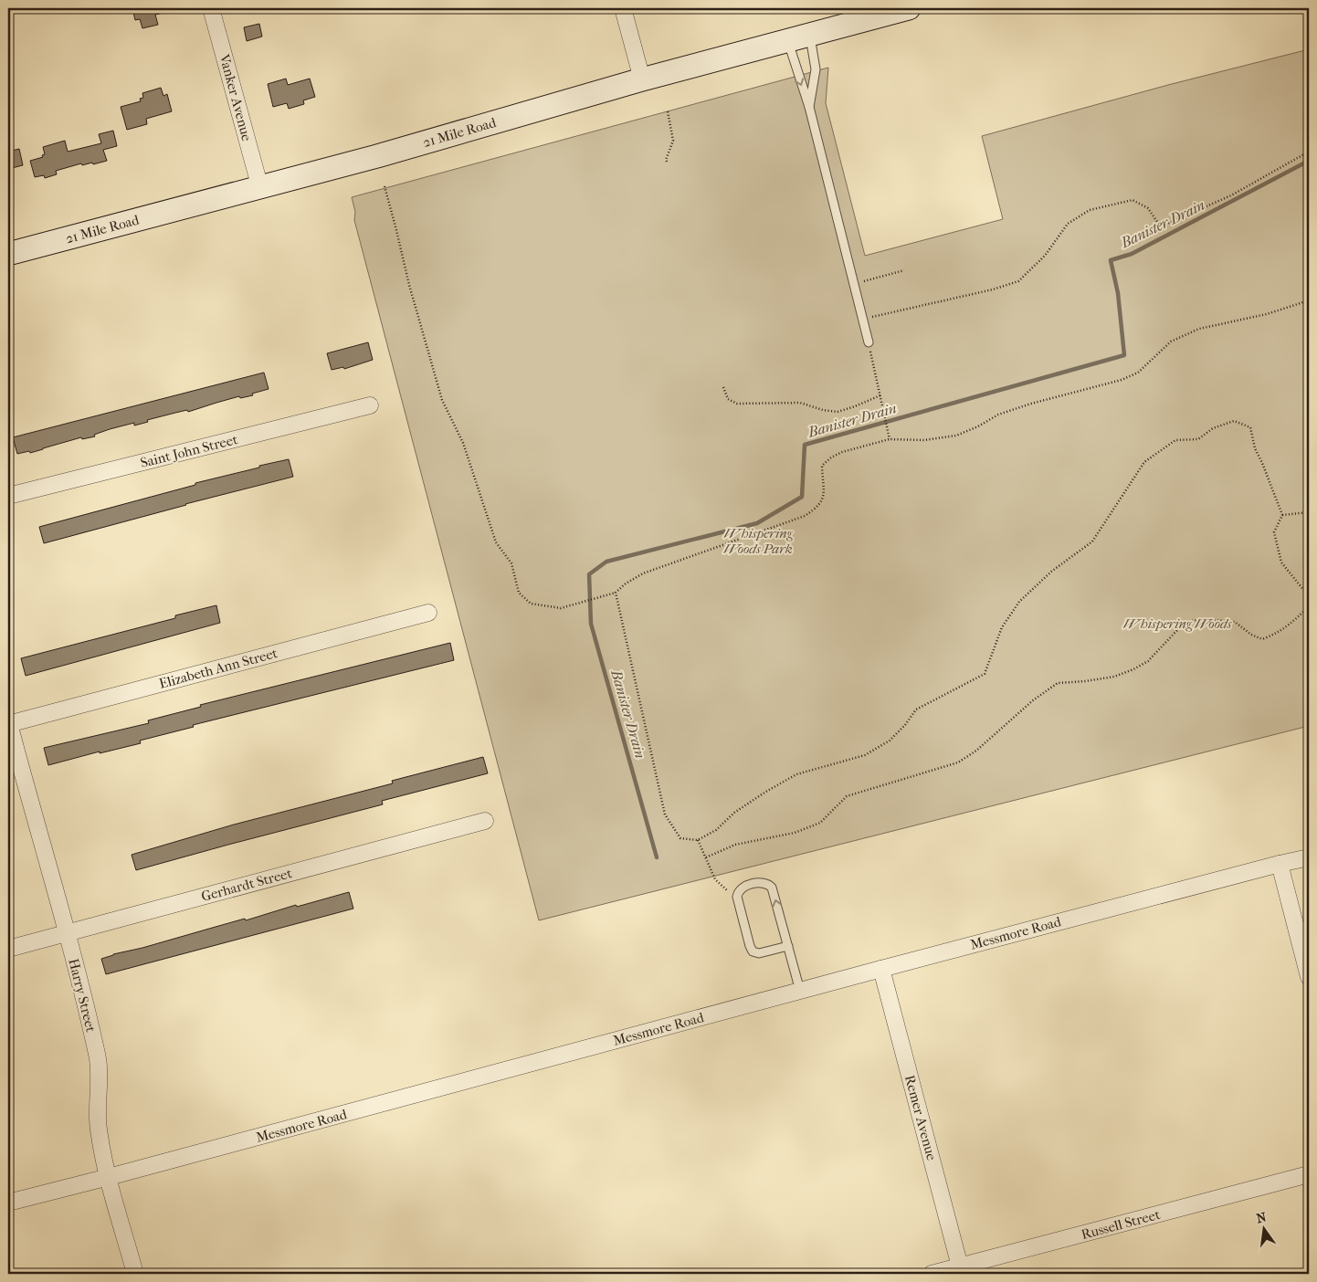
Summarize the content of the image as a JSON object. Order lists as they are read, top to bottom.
{
  "streets": {
    "street": [
      "Vanker Avenue",
      "21 Mile Road",
      "Saint John Street",
      "Elizabeth Ann Street",
      "Gerhardt Street",
      "Messmore Road",
      "Harry Street",
      "Remer Avenue",
      "Russell Street"
    ]
  },
  "crossings": [
    ["Vanker Avenue", "21 Mile Road"],
    ["Elizabeth Ann Street", "Harry Street"],
    ["Gerhardt Street", "Harry Street"],
    ["Messmore Road", "Harry Street"],
    ["Messmore Road", "Remer Avenue"],
    ["Remer Avenue", "Russell Street"]
  ],
  "water": ["Banister Drain"],
  "parks": ["Whispering Woods Park", "Whispering Woods"],
  "north": "top"
}
